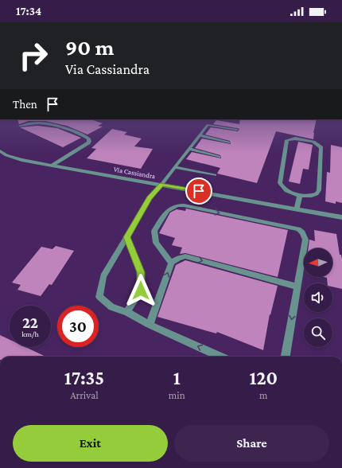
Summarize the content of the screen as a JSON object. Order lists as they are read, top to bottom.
{
  "streets": {
    "street": ["Via Cassiandra"]
  },
  "north": "left",
  "page": {
    "status": "17:34",
    "turn": ["90 m", "Via Cassiandra"],
    "then": "Then",
    "speed": "22 km/h",
    "limit": "30",
    "eta": [
      "17:35",
      "Arrival",
      "1",
      "min",
      "120",
      "m"
    ],
    "buttons": ["Exit", "Share"]
  }
}
